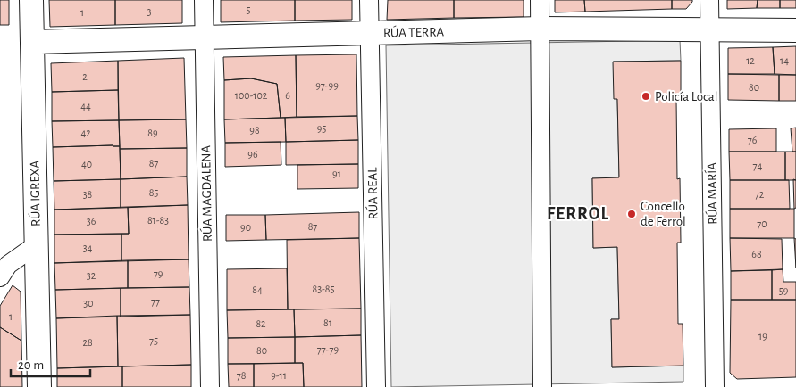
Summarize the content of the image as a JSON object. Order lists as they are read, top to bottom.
{
  "streets": {
    "street": [
      "RÚA TERRA",
      "RÚA IGREXA",
      "RÚA MAGDALENA",
      "RÚA REAL",
      "RÚA MARÍA"
    ]
  },
  "crossings": [
    ["RÚA TERRA", "RÚA IGREXA"],
    ["RÚA TERRA", "RÚA MAGDALENA"],
    ["RÚA TERRA", "RÚA REAL"],
    ["RÚA TERRA", "RÚA MARÍA"]
  ],
  "districts": ["FERROL"],
  "places": ["Policía Local", "Concello de Ferrol"],
  "house_numbers": [
    "5",
    "3",
    "1",
    "12",
    "14",
    "2",
    "97-99",
    "80",
    "100-102",
    "6",
    "44",
    "95",
    "98",
    "42",
    "89",
    "76",
    "96",
    "87",
    "40",
    "74",
    "91",
    "85",
    "38",
    "72",
    "81-83",
    "36",
    "70",
    "87",
    "90",
    "34",
    "68",
    "79",
    "32",
    "83-85",
    "84",
    "59",
    "77",
    "30",
    "1",
    "81",
    "82",
    "19",
    "75",
    "28",
    "77-79",
    "80",
    "78",
    "9-11"
  ],
  "scale_bar": "20 m"
}
